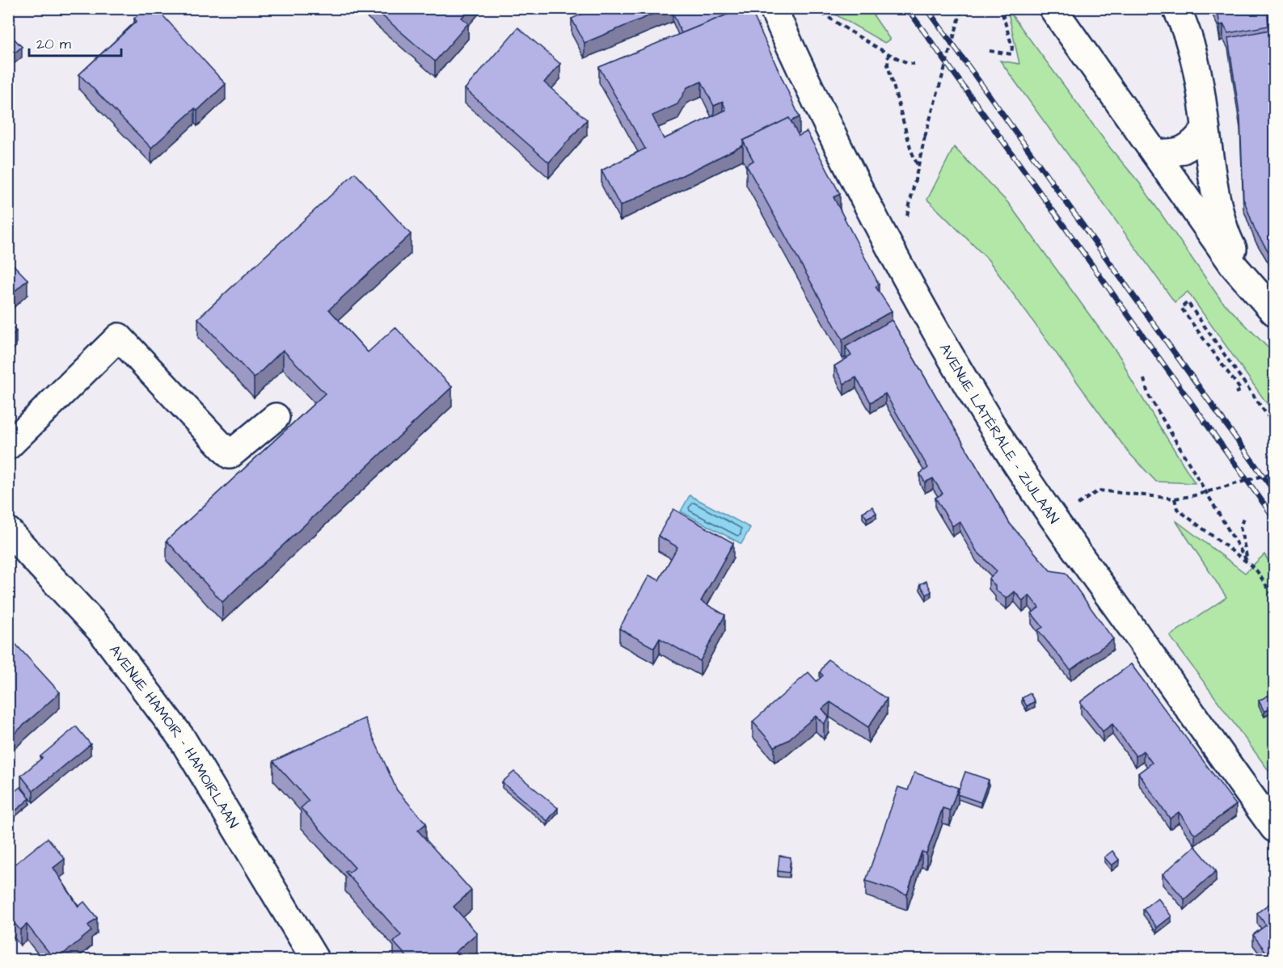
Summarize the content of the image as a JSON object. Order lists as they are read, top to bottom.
{
  "streets": {
    "street": ["AVENUE LATÉRALE - ZIJLAAN", "AVENUE HAMOIR - HAMOIRLAAN"]
  },
  "scale_bar": "20 m"
}
